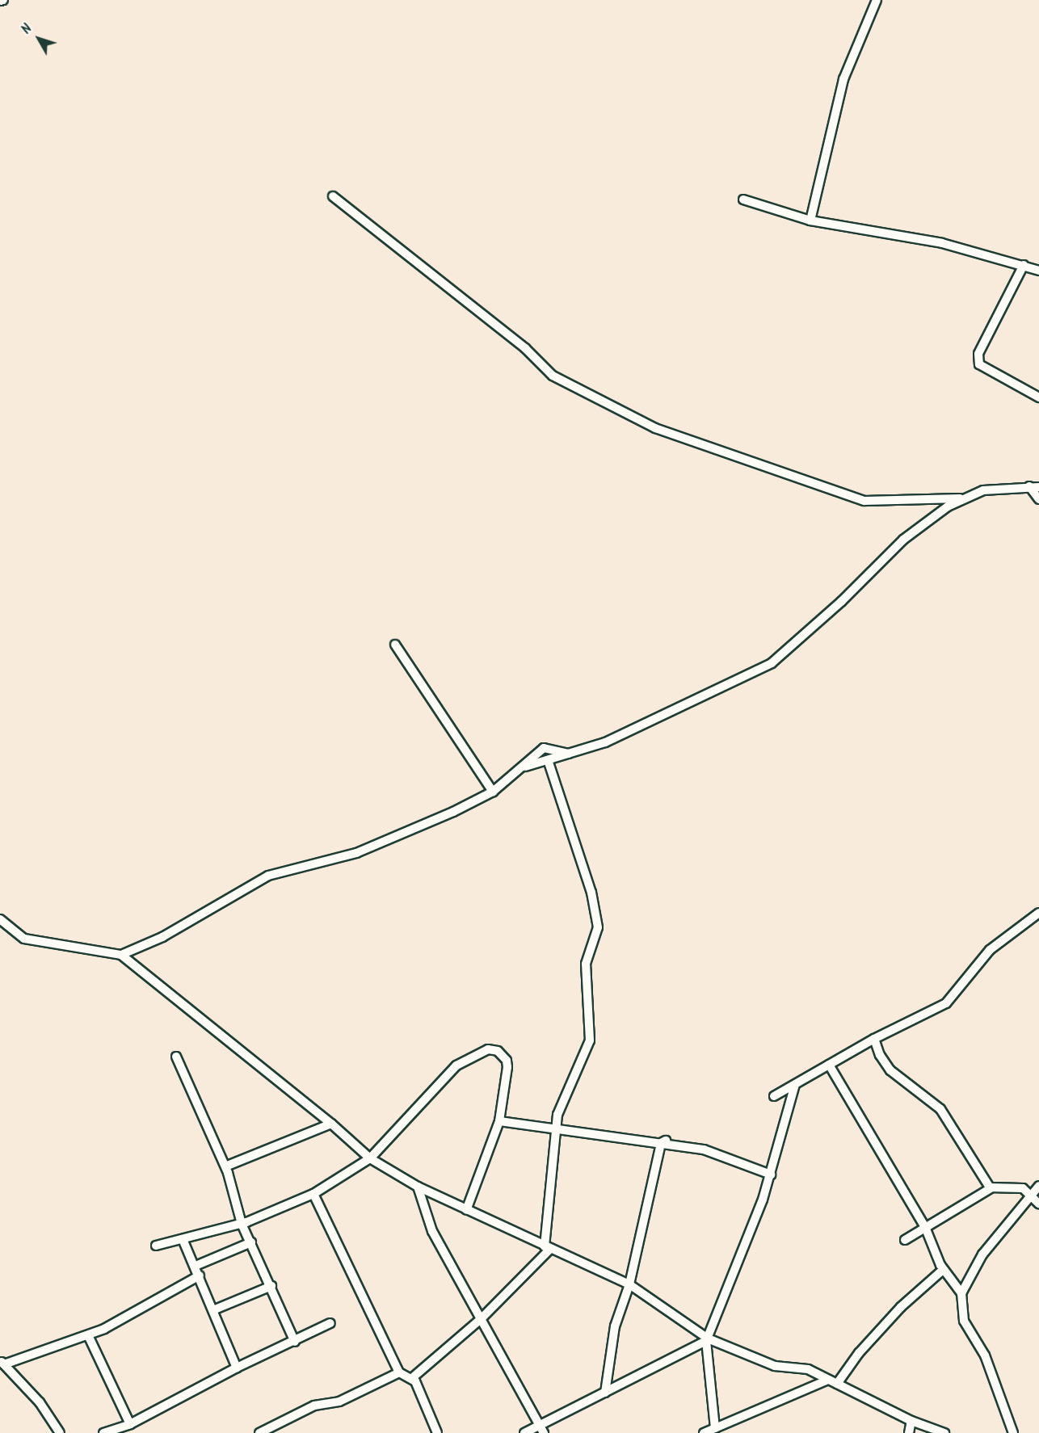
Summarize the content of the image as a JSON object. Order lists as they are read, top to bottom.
{
  "north": "top left"
}
